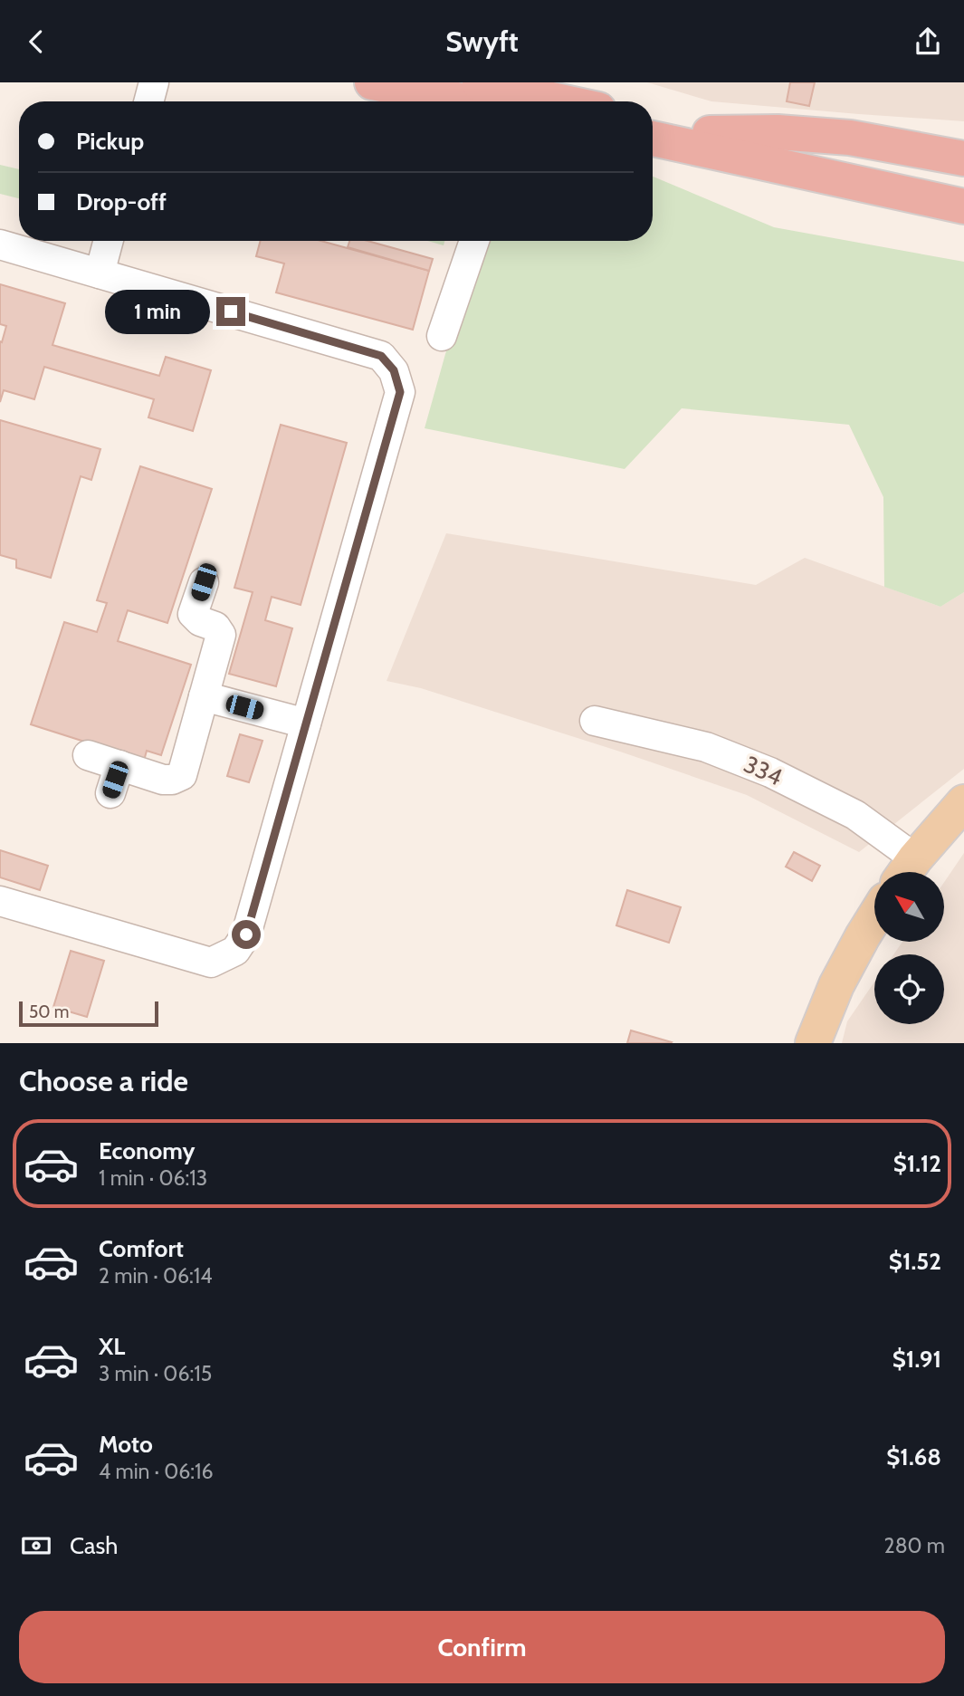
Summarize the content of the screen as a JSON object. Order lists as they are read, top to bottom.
{
  "streets": {
    "street": ["334"]
  },
  "scale_bar": "50 m",
  "north": "top left",
  "page": {
    "header": "Swyft",
    "banner": ["Pickup", "Drop-off"],
    "bubble": "1 min",
    "scale": "50 m",
    "heading": "Choose a ride",
    "list": [
      {
        "name": "Economy",
        "note": "1 min · 06:13",
        "value": "$1.12"
      },
      {
        "name": "Comfort",
        "note": "2 min · 06:14",
        "value": "$1.52"
      },
      {
        "name": "XL",
        "note": "3 min · 06:15",
        "value": "$1.91"
      },
      {
        "name": "Moto",
        "note": "4 min · 06:16",
        "value": "$1.68"
      }
    ],
    "pay": ["Cash", "280 m"],
    "buttons": "Confirm"
  }
}
